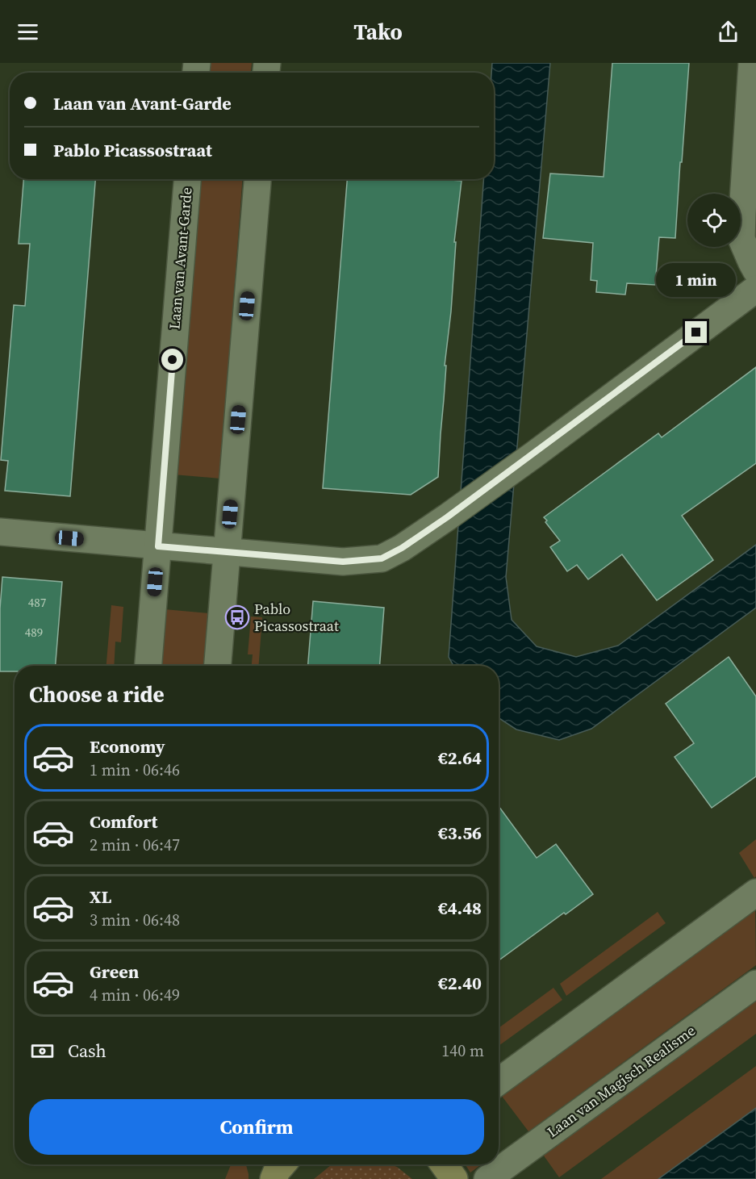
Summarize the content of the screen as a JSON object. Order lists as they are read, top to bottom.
{
  "streets": {
    "street": ["Laan van Avant-Garde", "Laan van Magisch Realisme"]
  },
  "places": {
    "bus stop": ["Pablo Picassostraat"]
  },
  "house_numbers": ["487", "489"],
  "page": {
    "header": "Tako",
    "banner": ["Laan van Avant-Garde", "Pablo Picassostraat"],
    "bubble": "1 min",
    "heading": "Choose a ride",
    "list": [
      {
        "name": "Economy",
        "note": "1 min · 06:46",
        "value": "€2.64"
      },
      {
        "name": "Comfort",
        "note": "2 min · 06:47",
        "value": "€3.56"
      },
      {
        "name": "XL",
        "note": "3 min · 06:48",
        "value": "€4.48"
      },
      {
        "name": "Green",
        "note": "4 min · 06:49",
        "value": "€2.40"
      }
    ],
    "pay": ["Cash", "140 m"],
    "buttons": "Confirm"
  }
}
